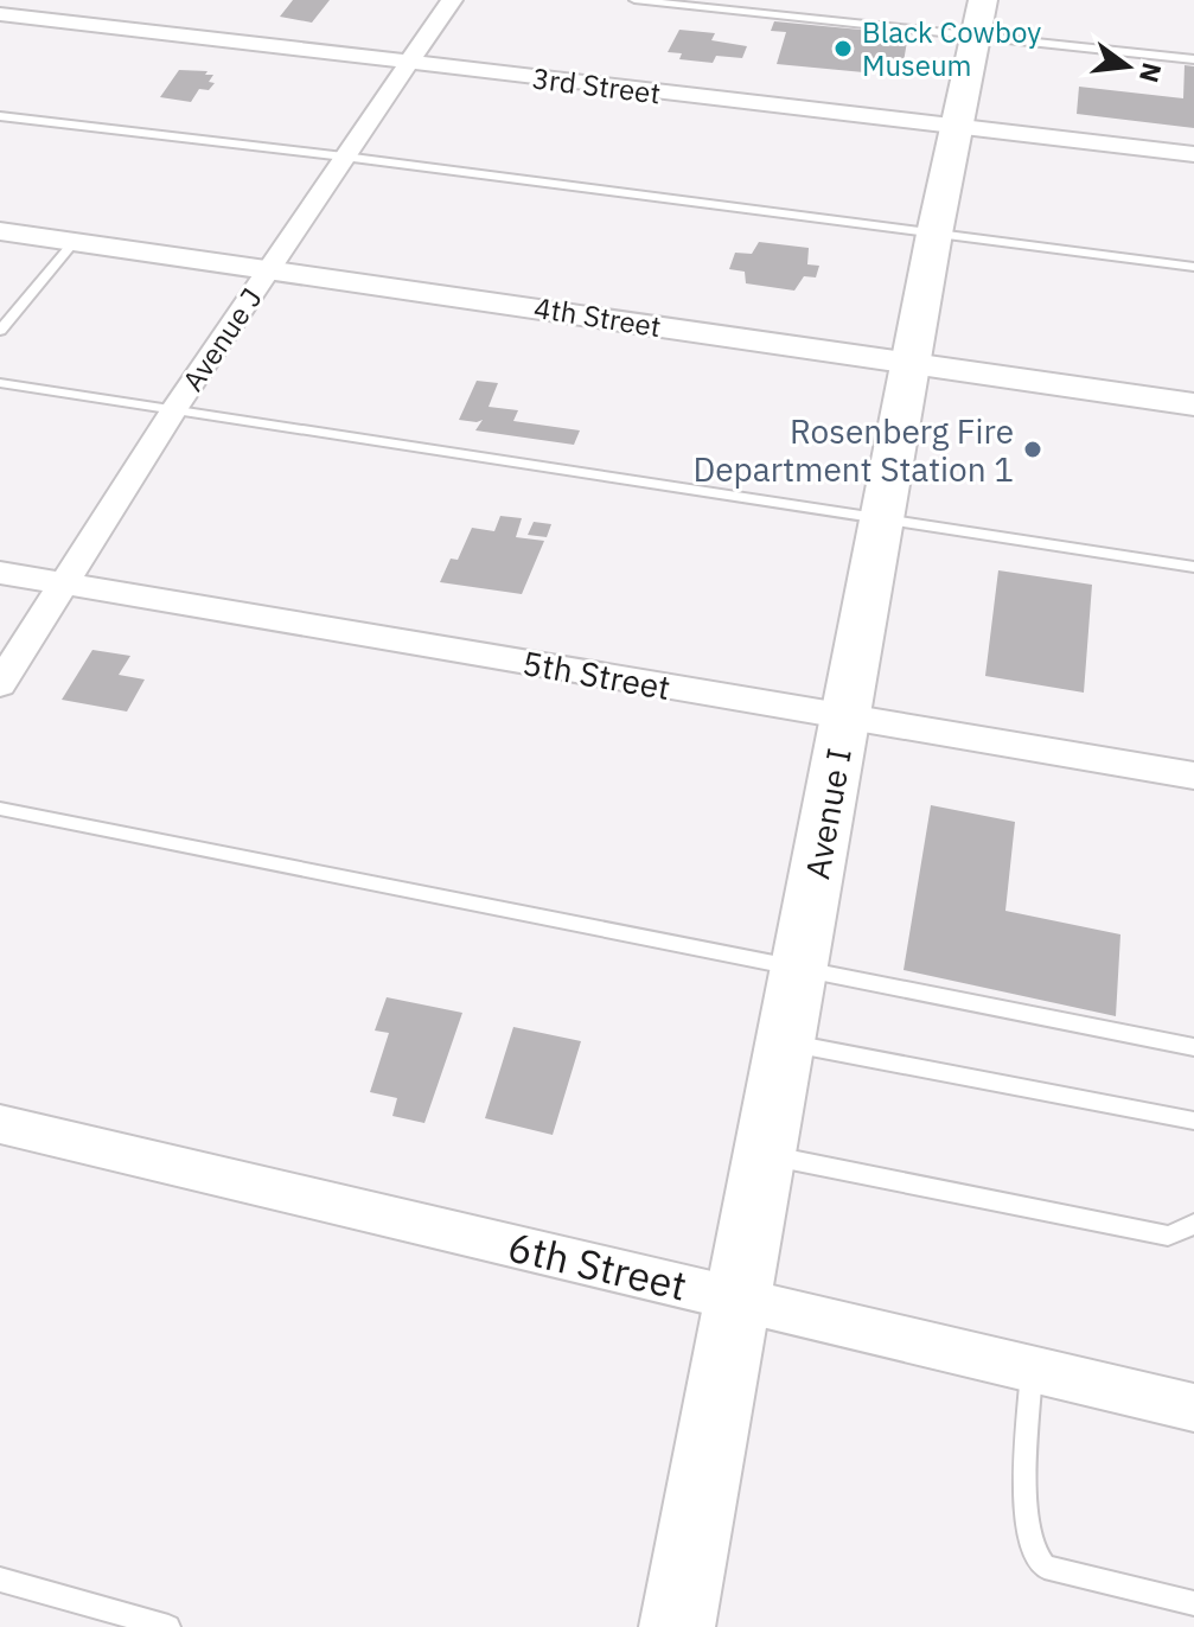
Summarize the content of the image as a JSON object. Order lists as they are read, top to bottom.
{
  "streets": {
    "main road": ["Avenue I"],
    "street": [
      "3rd Street",
      "4th Street",
      "Avenue J",
      "5th Street",
      "6th Street"
    ]
  },
  "crossings": [
    ["3rd Street", "Avenue J"],
    ["3rd Street", "Avenue I"],
    ["4th Street", "Avenue J"],
    ["4th Street", "Avenue I"],
    ["Avenue J", "5th Street"],
    ["5th Street", "Avenue I"],
    ["Avenue I", "6th Street"]
  ],
  "places": ["Black Cowboy Museum", "Rosenberg Fire Department Station 1"],
  "north": "right"
}
